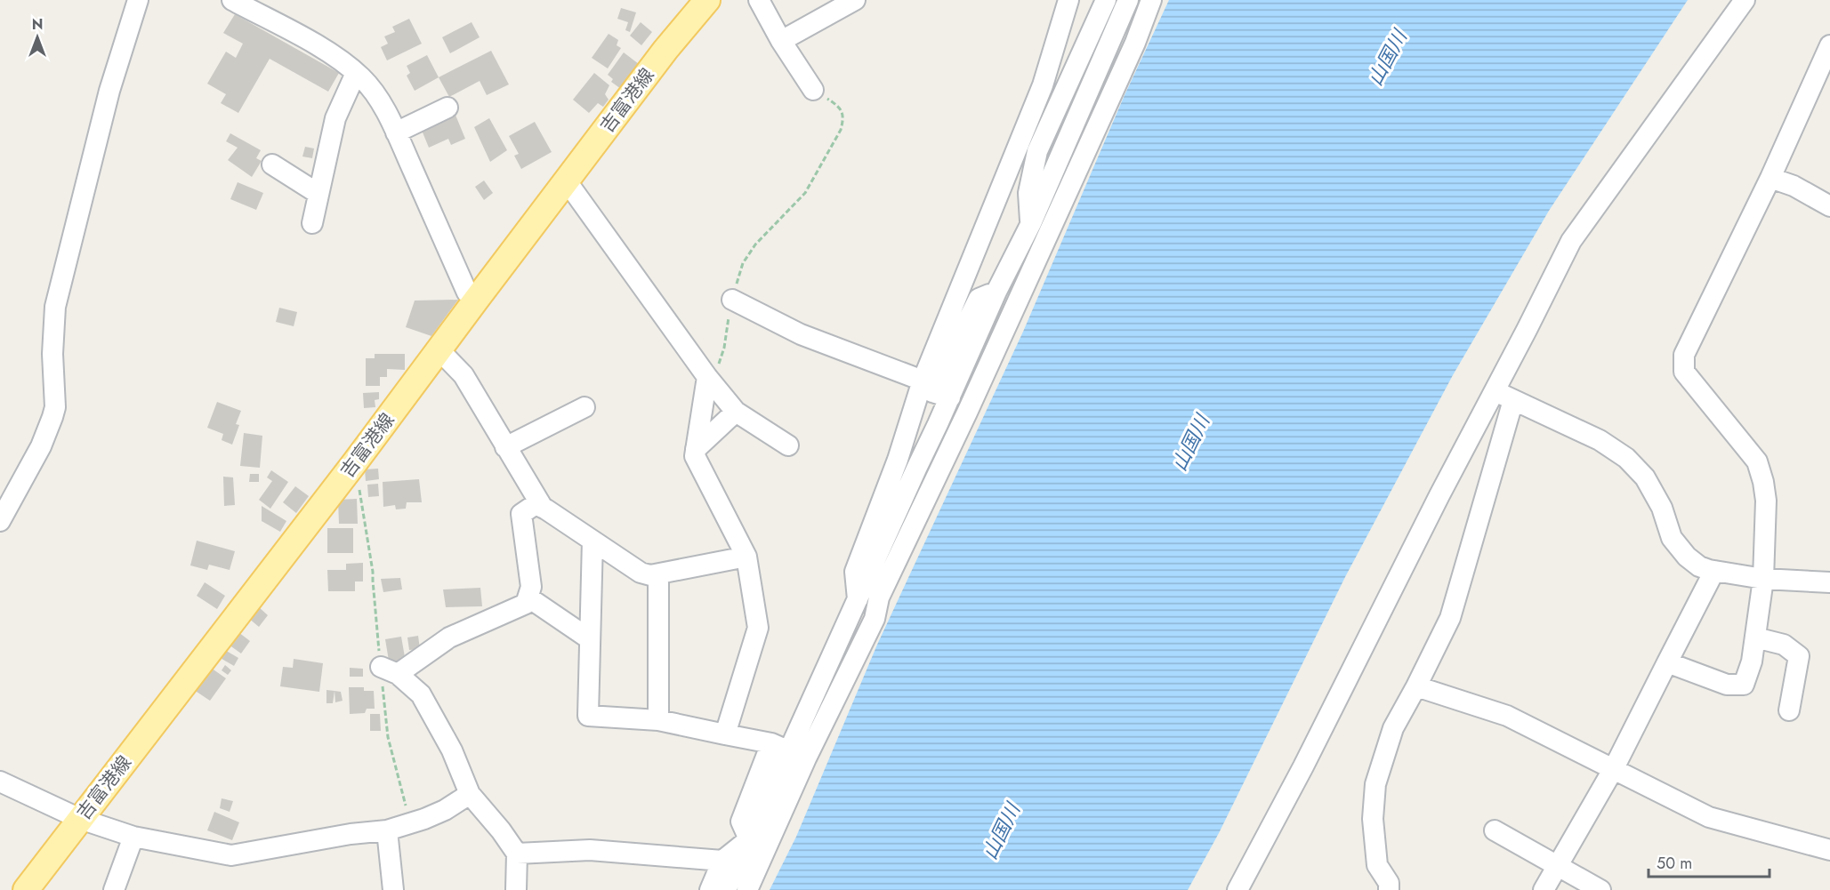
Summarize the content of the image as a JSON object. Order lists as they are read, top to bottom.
{
  "streets": {
    "main road": ["吉富港線"]
  },
  "water": ["山国川"],
  "scale_bar": "50 m",
  "north": "top"
}
